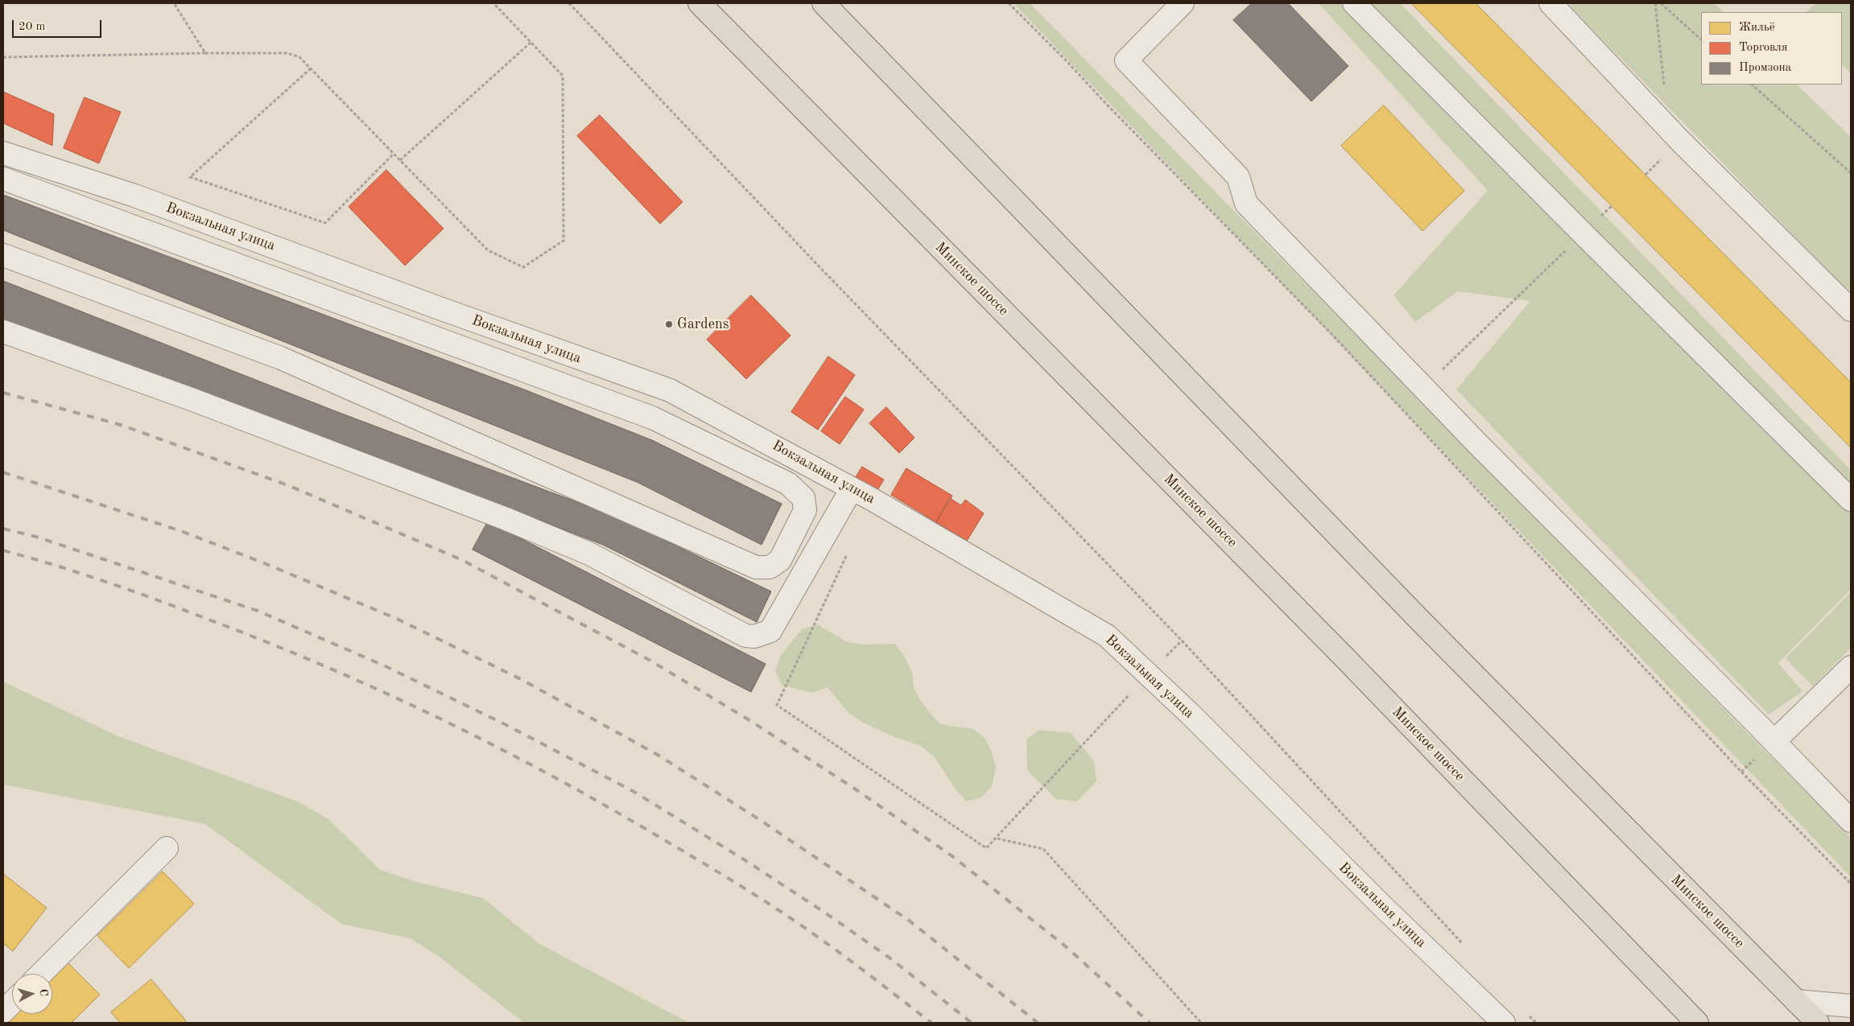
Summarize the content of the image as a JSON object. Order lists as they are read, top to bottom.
{
  "streets": {
    "highway": ["Минское шоссе"],
    "street": ["Вокзальная улица"]
  },
  "places": ["Gardens"],
  "legend": ["Жильё", "Торговля", "Промзона"],
  "scale_bar": "20 m",
  "north": "right"
}
